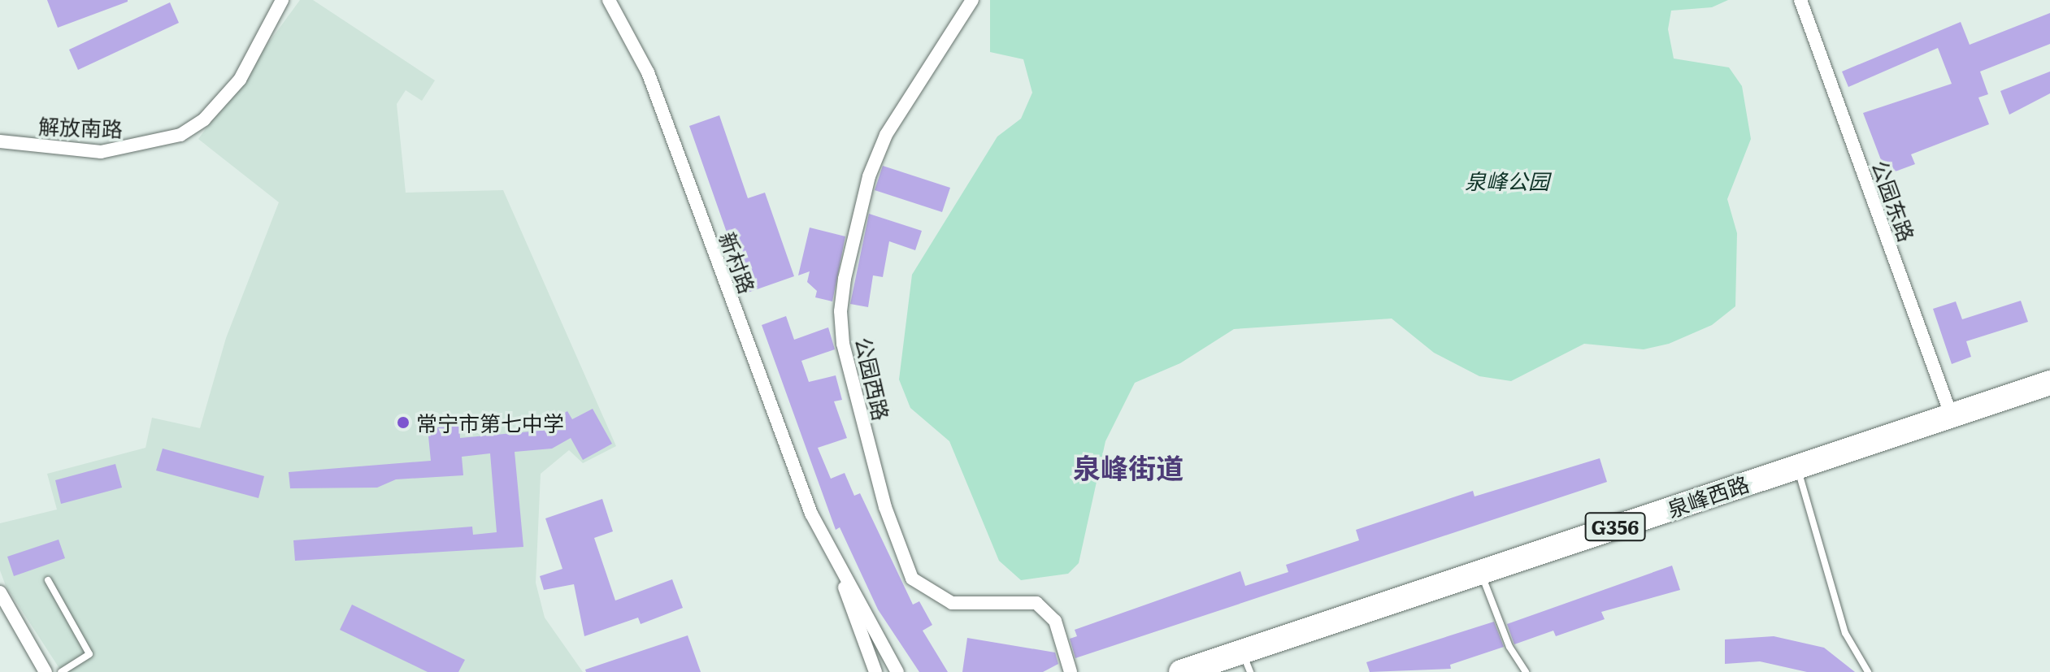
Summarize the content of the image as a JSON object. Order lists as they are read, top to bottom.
{
  "streets": {
    "highway": ["泉峰西路", "G356"],
    "street": [
      "解放南路",
      "公园东路",
      "新村路",
      "公园西路"
    ]
  },
  "crossings": [
    ["公园东路", "泉峰西路"]
  ],
  "districts": ["泉峰街道"],
  "parks": ["泉峰公园"],
  "places": ["常宁市第七中学"]
}
